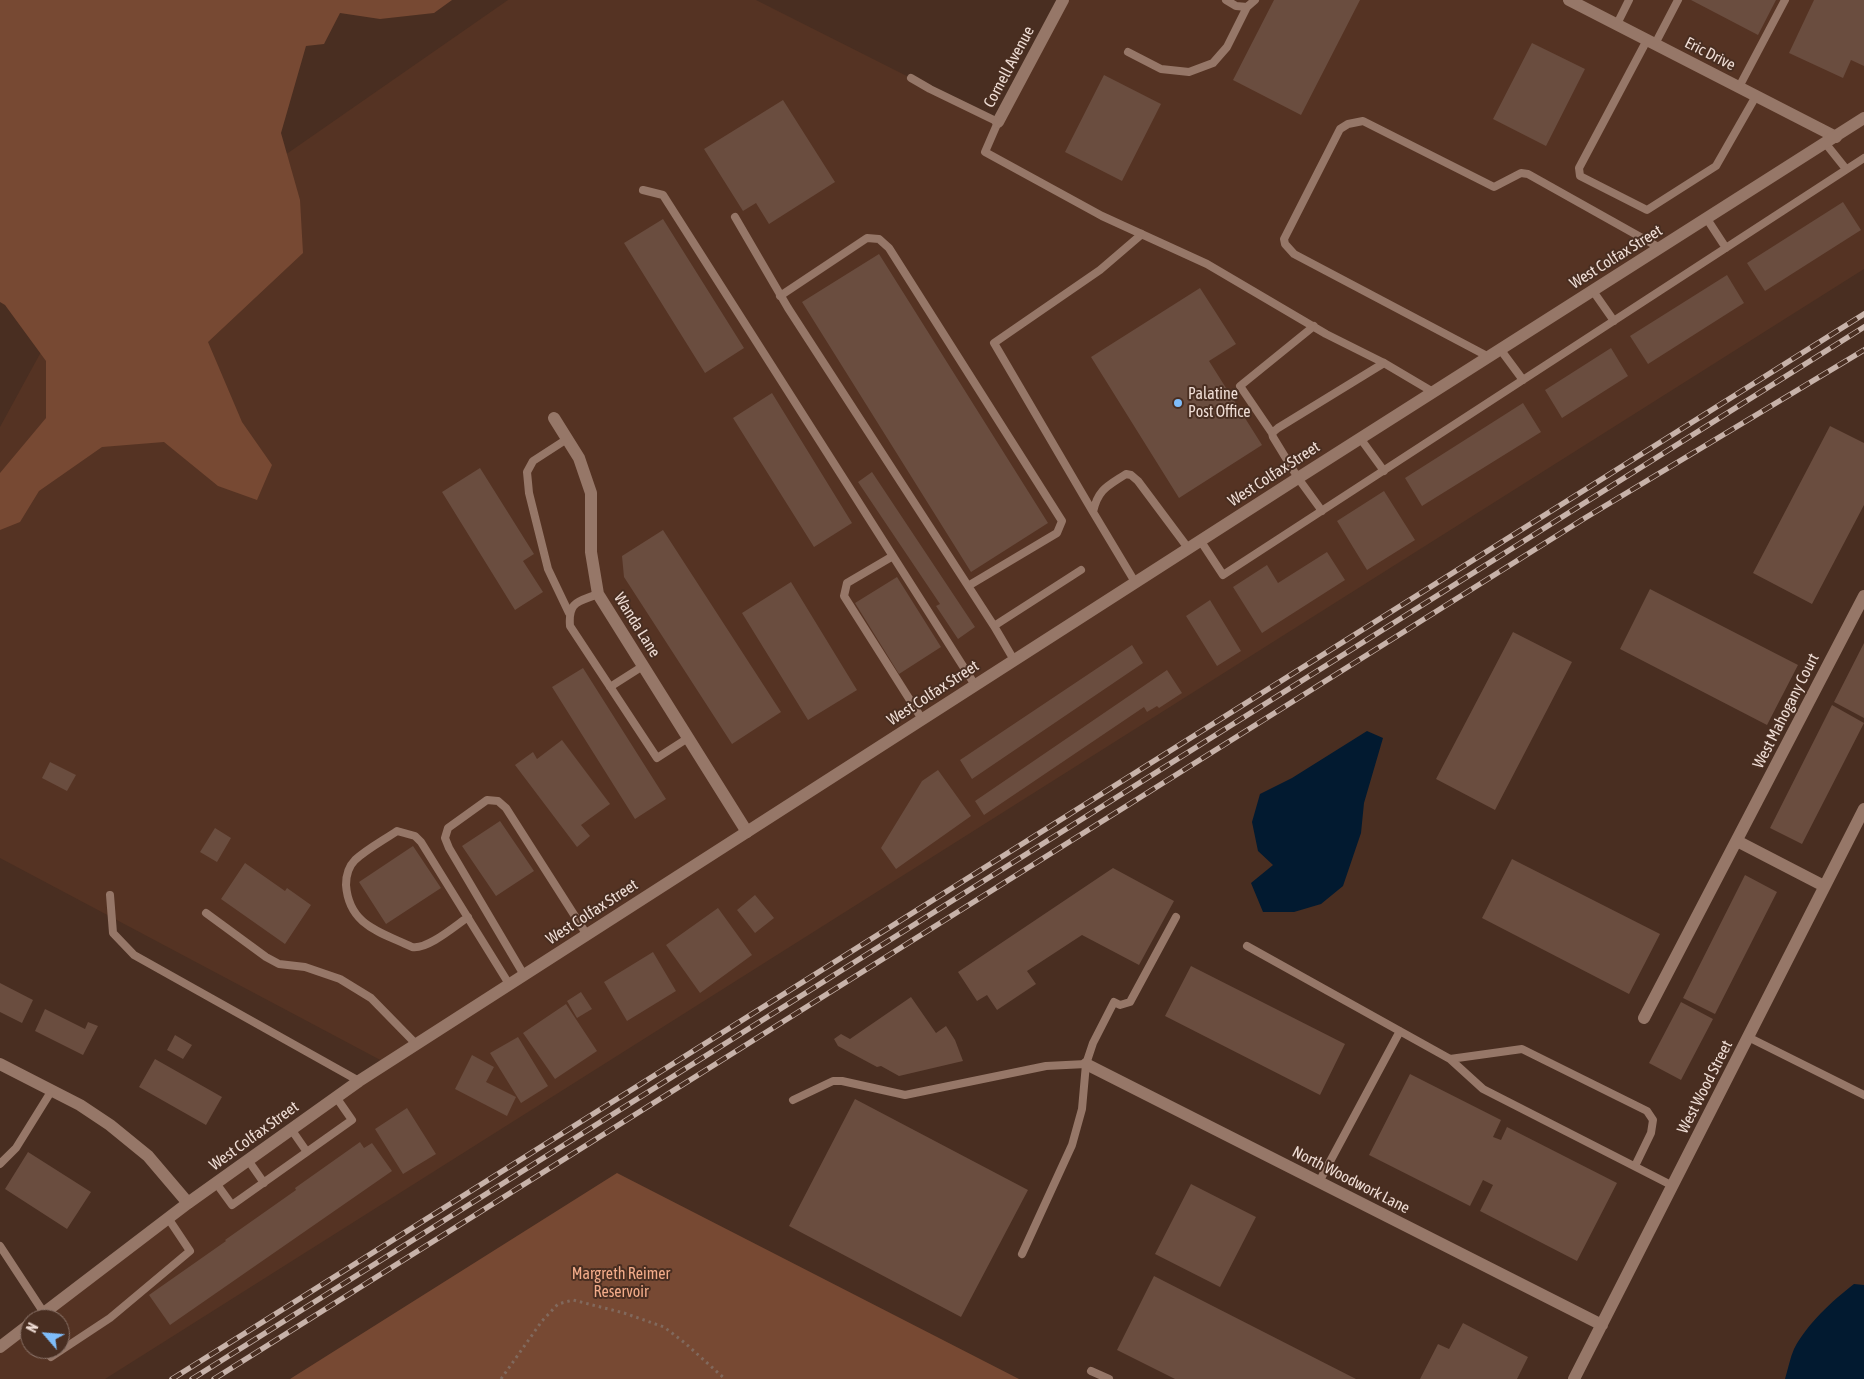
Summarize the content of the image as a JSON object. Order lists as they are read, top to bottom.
{
  "streets": {
    "street": [
      "Eric Drive",
      "Cornell Avenue",
      "West Colfax Street",
      "Wanda Lane",
      "West Mahogany Court",
      "West Wood Street",
      "North Woodwork Lane"
    ]
  },
  "crossings": [
    ["Eric Drive", "West Colfax Street"],
    ["West Colfax Street", "Wanda Lane"],
    ["West Wood Street", "North Woodwork Lane"]
  ],
  "parks": ["Margreth Reimer Reservoir"],
  "places": ["Palatine Post Office"],
  "north": "top left"
}
